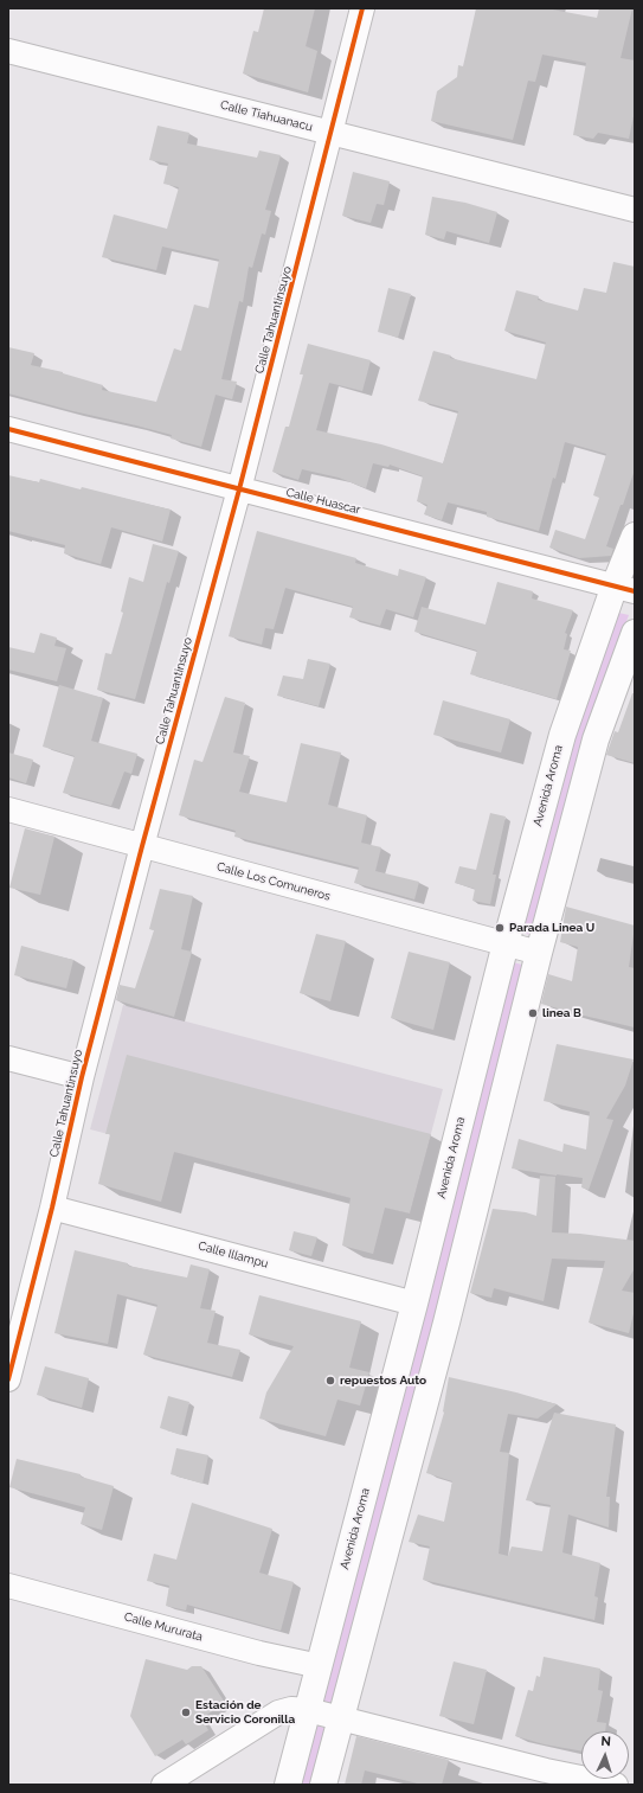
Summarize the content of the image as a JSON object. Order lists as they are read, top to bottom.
{
  "streets": {
    "main road": ["Avenida Aroma"],
    "street": [
      "Calle Tiahuanacu",
      "Calle Tahuantinsuyo",
      "Calle Huascar",
      "Calle Los Comuneros",
      "Calle Illampu",
      "Calle Mururata"
    ]
  },
  "crossings": [
    ["Calle Tiahuanacu", "Calle Tahuantinsuyo"],
    ["Calle Tahuantinsuyo", "Calle Huascar"],
    ["Calle Tahuantinsuyo", "Calle Los Comuneros"],
    ["Calle Tahuantinsuyo", "Calle Illampu"],
    ["Calle Huascar", "Avenida Aroma"],
    ["Avenida Aroma", "Calle Los Comuneros"],
    ["Avenida Aroma", "Calle Illampu"],
    ["Avenida Aroma", "Calle Mururata"]
  ],
  "places": [
    "Parada Linea U",
    "linea B",
    "repuestos Auto",
    "Estación de Servicio Coronilla"
  ],
  "north": "top"
}
